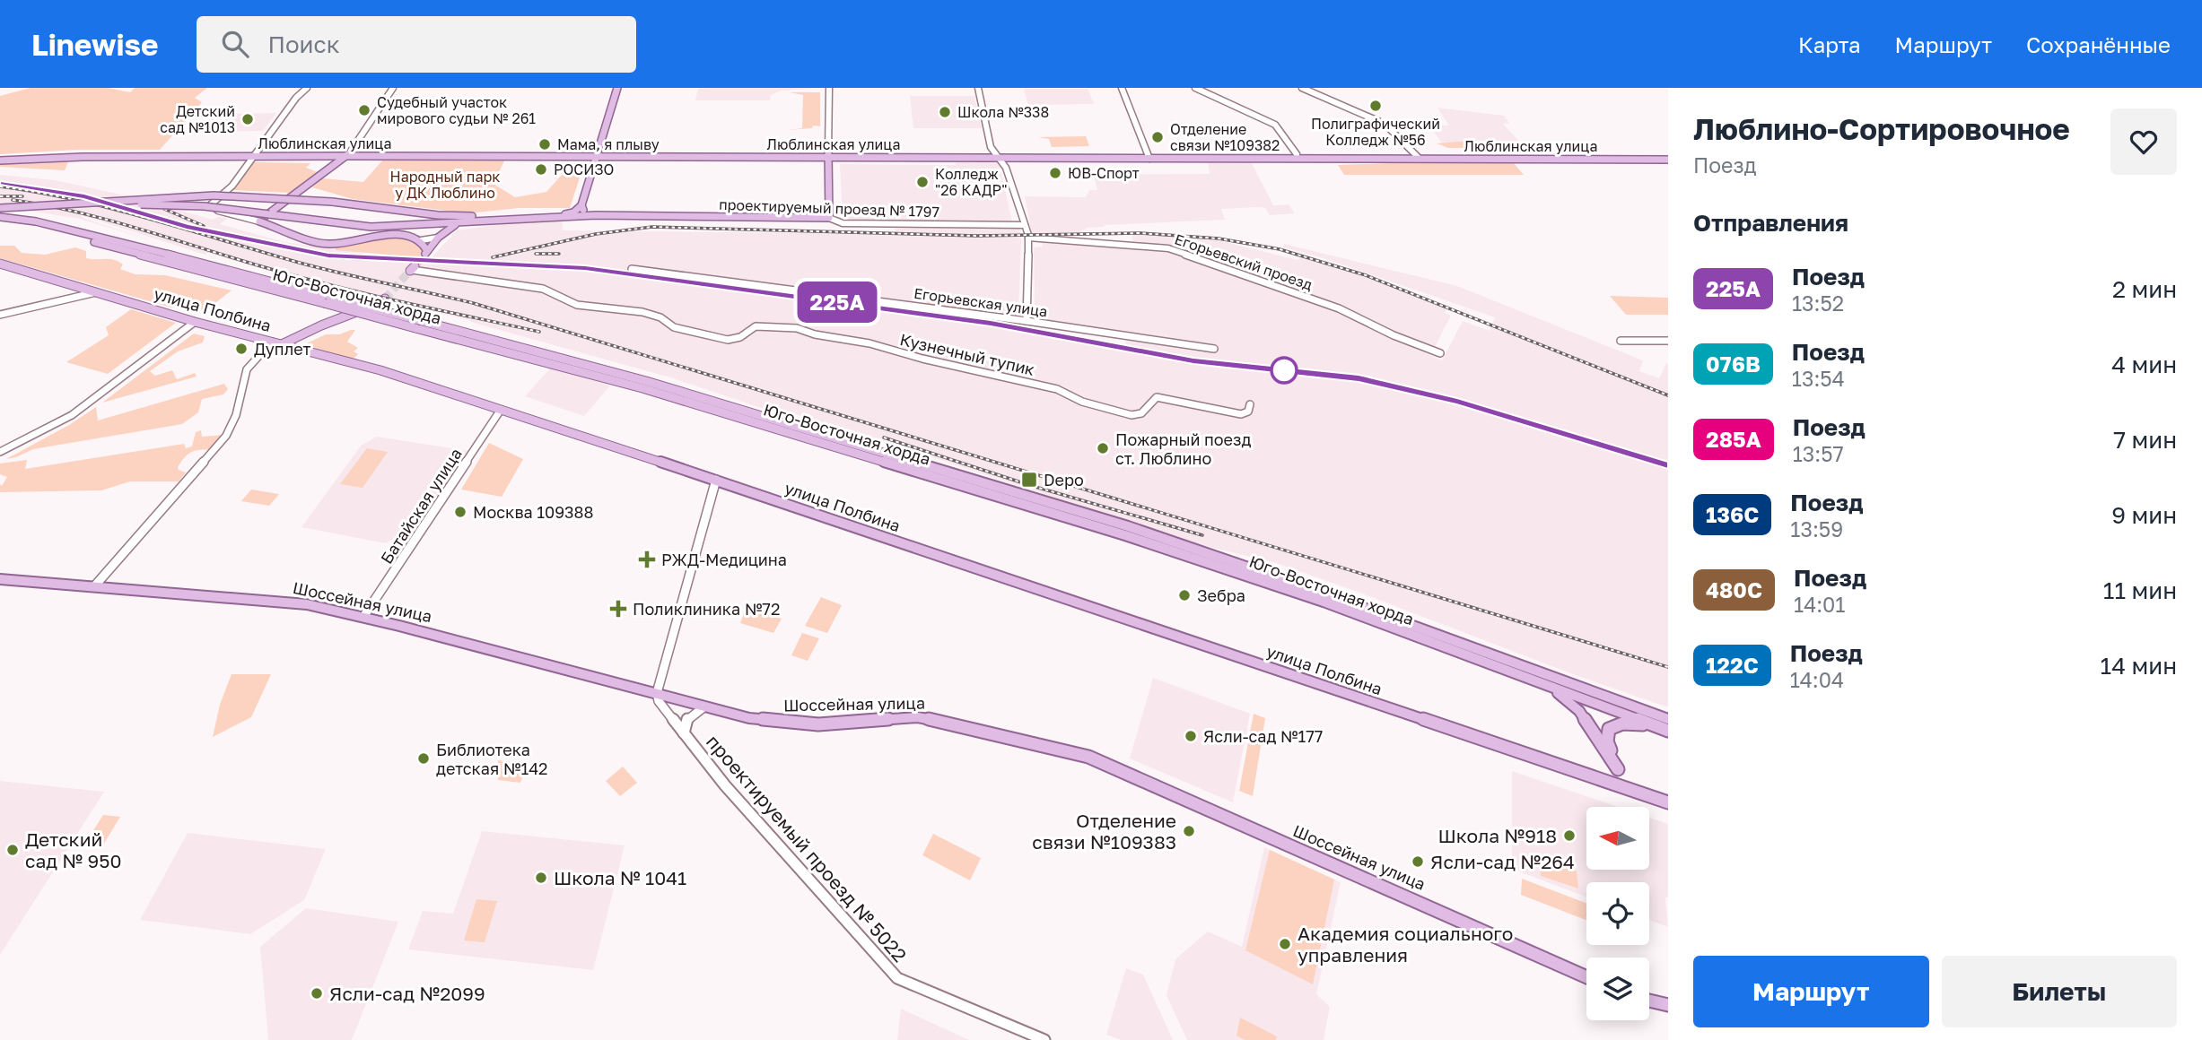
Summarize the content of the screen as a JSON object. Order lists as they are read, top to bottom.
{
  "streets": {
    "main road": [
      "Люблинская улица",
      "проектируемый проезд № 1797",
      "Юго-Восточная хорда",
      "улица Полбина",
      "Шоссейная улица"
    ],
    "street": [
      "Егорьевский проезд",
      "Егорьевская улица",
      "Кузнечный тупик",
      "Батайская улица",
      "проектируемый проезд № 5022"
    ]
  },
  "crossings": [
    ["проектируемый проезд № 1797", "Юго-Восточная хорда"],
    ["улица Полбина", "Батайская улица"],
    ["Батайская улица", "Шоссейная улица"],
    ["Шоссейная улица", "проектируемый проезд № 5022"]
  ],
  "parks": ["Народный парк у ДК Люблино"],
  "places": {
    "other": [
      "Полиграфический Колледж №56",
      "Судебный участок мирового судьи № 261",
      "Школа №338",
      "Детский сад №1013",
      "Отделение связи №109382",
      "Мама, я плыву",
      "РОСИЗО",
      "ЮВ-Спорт",
      "Колледж \"26 КАДР\"",
      "Дуплет",
      "Пожарный поезд ст. Люблино",
      "Москва 109388",
      "Зебра",
      "Ясли-сад №177",
      "Библиотека детская №142",
      "Отделение связи №109383",
      "Школа №918",
      "Детский сад № 950",
      "Ясли-сад №264",
      "Школа № 1041",
      "Академия социального управления",
      "Ясли-сад №2099"
    ],
    "transit": ["Depo"],
    "health": ["РЖД-Медицина", "Поликлиника №72"]
  },
  "north": "left",
  "page": {
    "header": "Linewise",
    "search": "Поиск",
    "nav": ["Карта", "Маршрут", "Сохранённые"],
    "on_map": "225А",
    "heading": [
      ["Люблино-Сортировочное", "Поезд"],
      "Отправления"
    ],
    "list": [
      {
        "mark": "225А",
        "name": "Поезд",
        "note": "13:52",
        "value": "2 мин"
      },
      {
        "mark": "076В",
        "name": "Поезд",
        "note": "13:54",
        "value": "4 мин"
      },
      {
        "mark": "285А",
        "name": "Поезд",
        "note": "13:57",
        "value": "7 мин"
      },
      {
        "mark": "136С",
        "name": "Поезд",
        "note": "13:59",
        "value": "9 мин"
      },
      {
        "mark": "480С",
        "name": "Поезд",
        "note": "14:01",
        "value": "11 мин"
      },
      {
        "mark": "122С",
        "name": "Поезд",
        "note": "14:04",
        "value": "14 мин"
      }
    ],
    "buttons": ["Маршрут", "Билеты"]
  }
}
